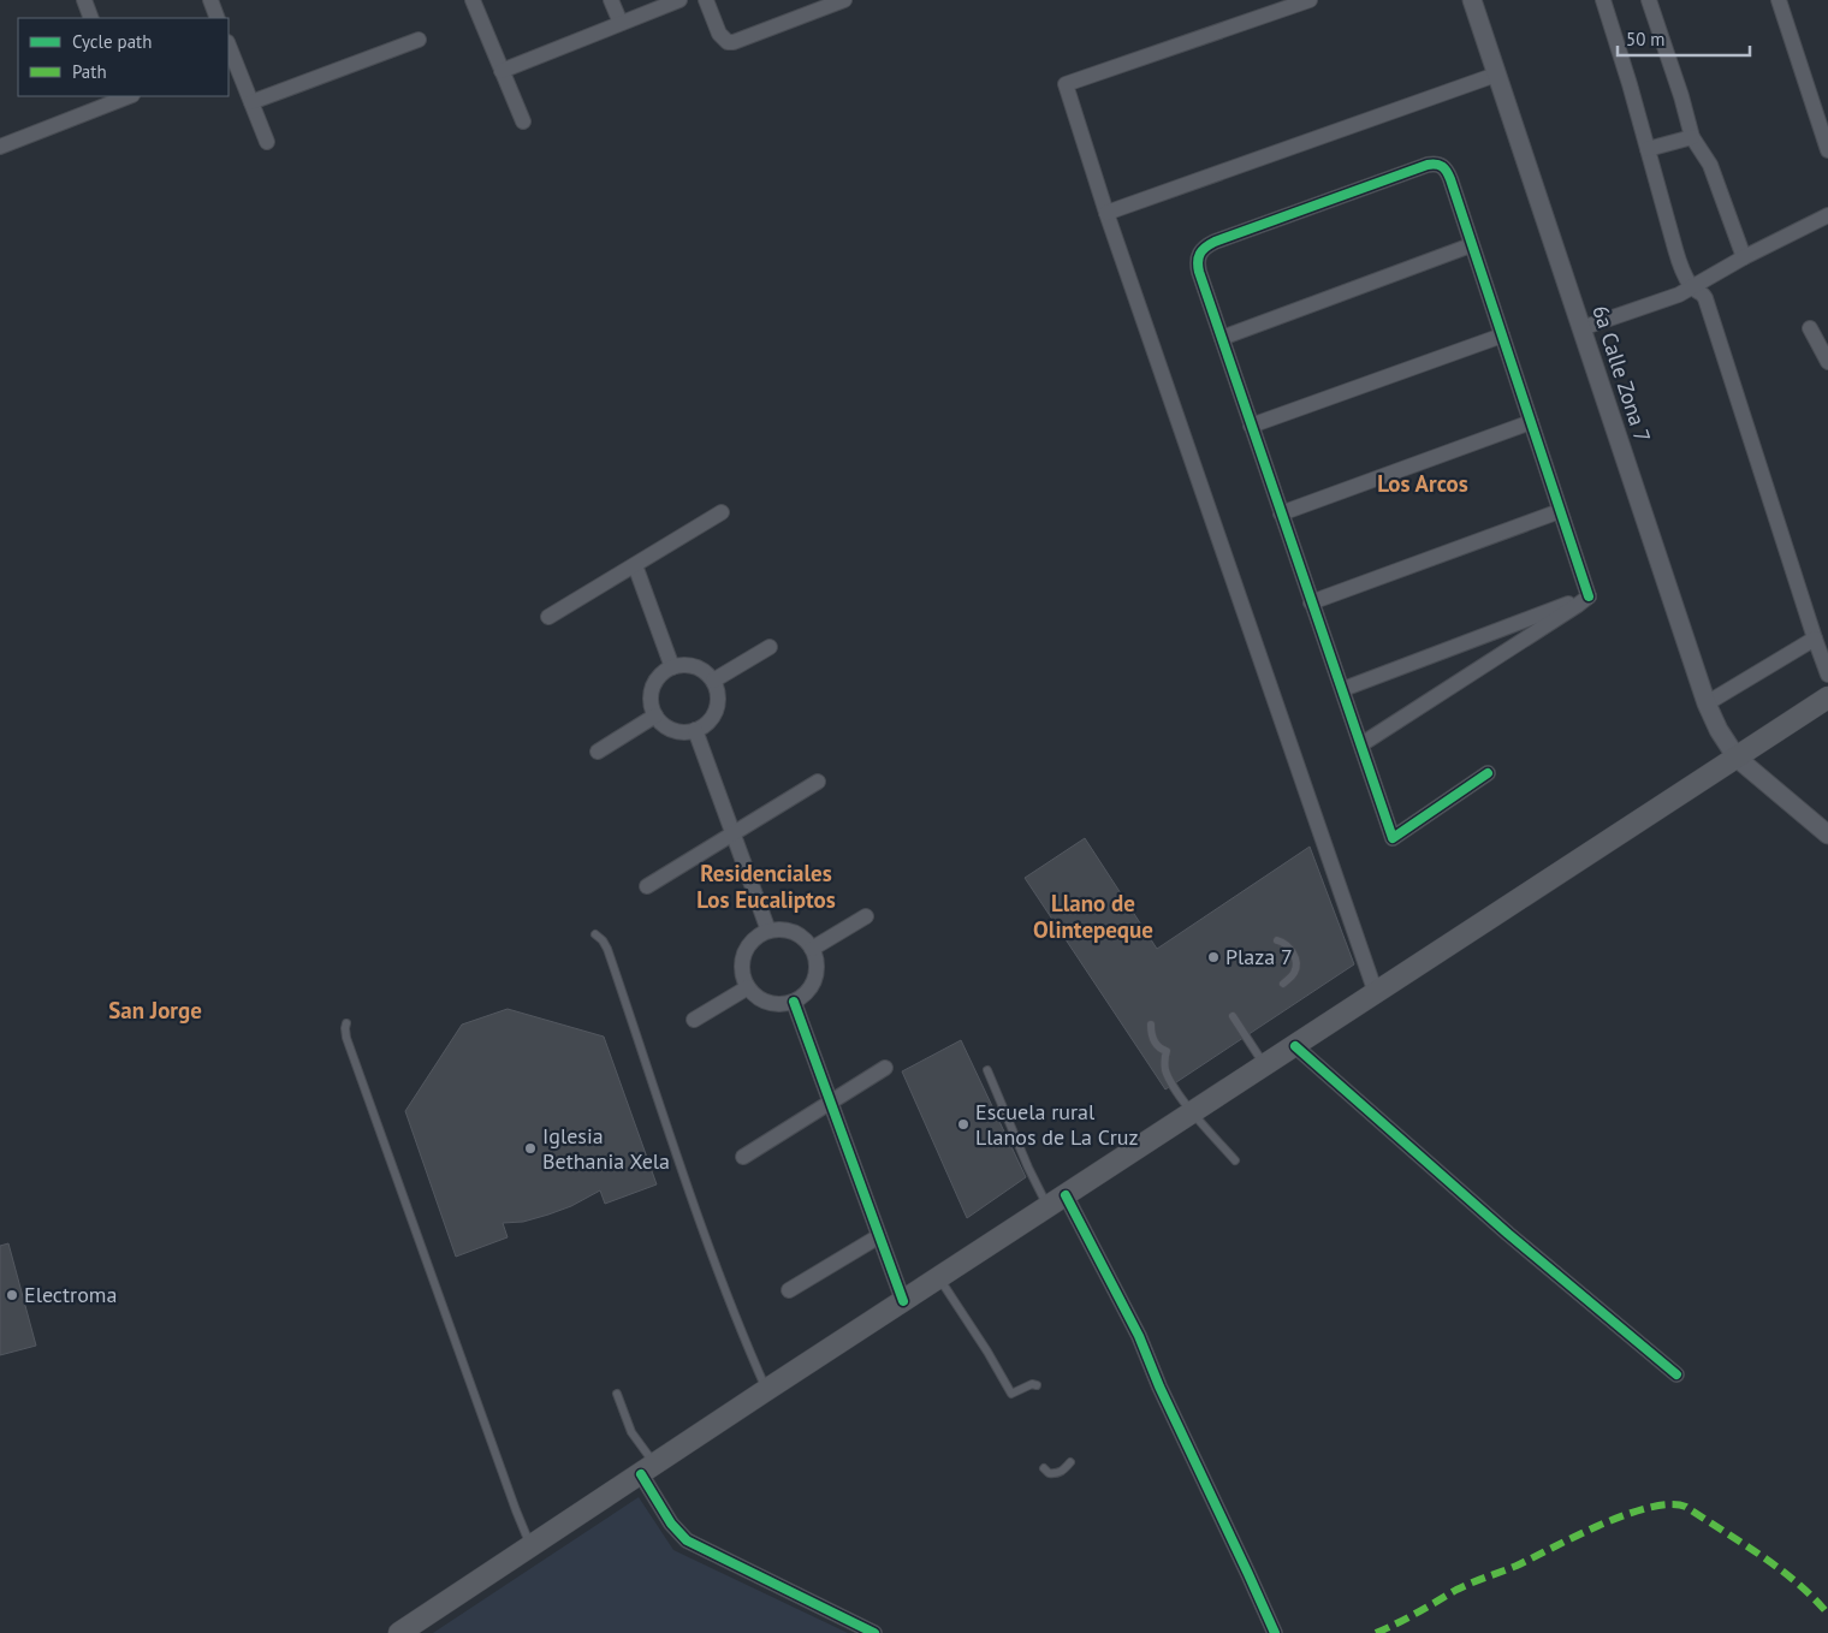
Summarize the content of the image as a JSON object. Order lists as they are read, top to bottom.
{
  "streets": {
    "street": ["6a Calle Zona 7"]
  },
  "districts": [
    "Los Arcos",
    "Residenciales Los Eucaliptos",
    "Llano de Olintepeque",
    "San Jorge"
  ],
  "places": [
    "Plaza 7",
    "Escuela rural Llanos de La Cruz",
    "Iglesia Bethania Xela",
    "Electroma"
  ],
  "legend": ["Cycle path", "Path"],
  "scale_bar": "50 m"
}
